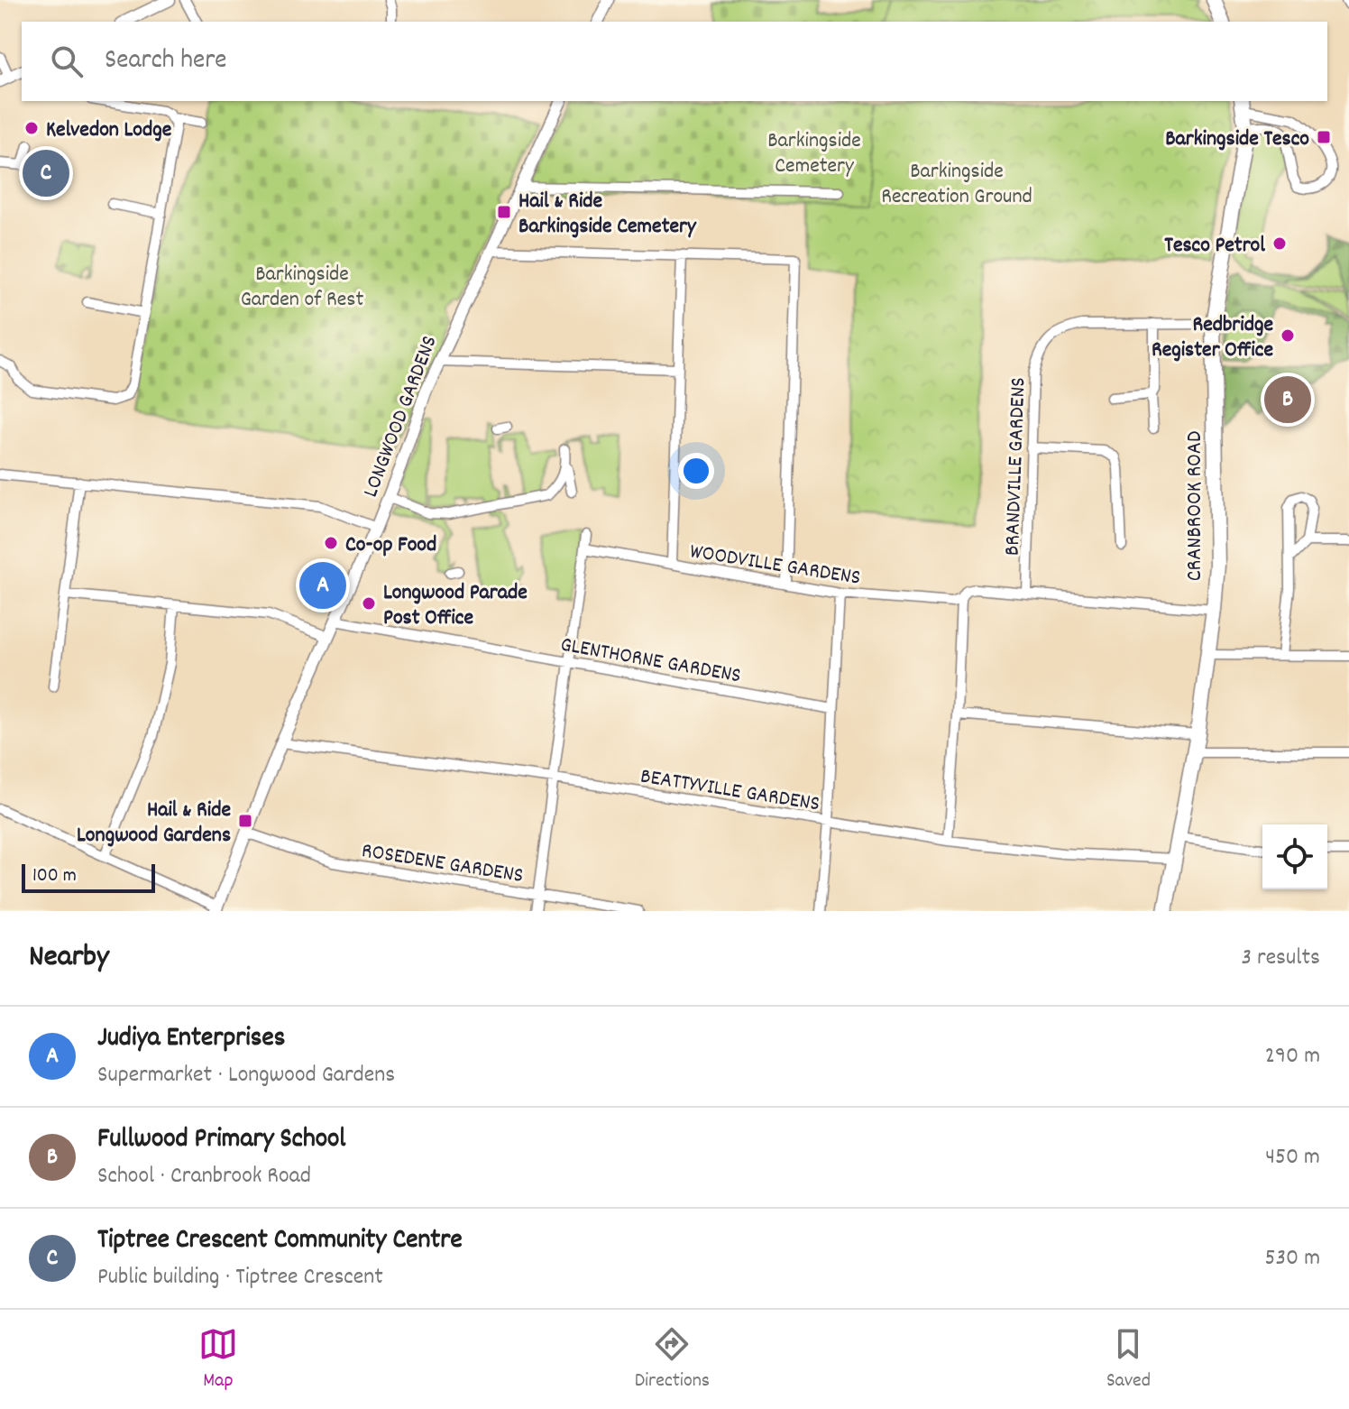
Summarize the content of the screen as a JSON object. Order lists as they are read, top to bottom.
{
  "streets": {
    "main road": ["CRANBROOK ROAD"],
    "street": [
      "LONGWOOD GARDENS",
      "BRANDVILLE GARDENS",
      "WOODVILLE GARDENS",
      "GLENTHORNE GARDENS",
      "BEATTYVILLE GARDENS",
      "ROSEDENE GARDENS"
    ]
  },
  "crossings": [
    ["LONGWOOD GARDENS", "GLENTHORNE GARDENS"],
    ["LONGWOOD GARDENS", "BEATTYVILLE GARDENS"],
    ["LONGWOOD GARDENS", "ROSEDENE GARDENS"],
    ["BRANDVILLE GARDENS", "CRANBROOK ROAD"],
    ["BRANDVILLE GARDENS", "WOODVILLE GARDENS"],
    ["CRANBROOK ROAD", "WOODVILLE GARDENS"],
    ["CRANBROOK ROAD", "BEATTYVILLE GARDENS"]
  ],
  "parks": ["Barkingside Cemetery", "Barkingside Recreation Ground", "Barkingside Garden of Rest"],
  "places": {
    "other": [
      "Kelvedon Lodge",
      "Tesco Petrol",
      "Redbridge Register Office",
      "Co-op Food",
      "Longwood Parade Post Office"
    ],
    "transit": ["Barkingside Tesco", "Hail & Ride Barkingside Cemetery", "Hail & Ride Longwood Gardens"]
  },
  "scale_bar": "100 m",
  "page": {
    "search": "Search here",
    "pins": ["C", "B", "A"],
    "scale": "100 m",
    "heading": ["Nearby", "3 results"],
    "list": [
      {
        "mark": "A",
        "name": "Judiya Enterprises",
        "note": "Supermarket · Longwood Gardens",
        "value": "290 m"
      },
      {
        "mark": "B",
        "name": "Fullwood Primary School",
        "note": "School · Cranbrook Road",
        "value": "450 m"
      },
      {
        "mark": "C",
        "name": "Tiptree Crescent Community Centre",
        "note": "Public building · Tiptree Crescent",
        "value": "530 m"
      }
    ],
    "nav": ["Map", "Directions", "Saved"]
  }
}
